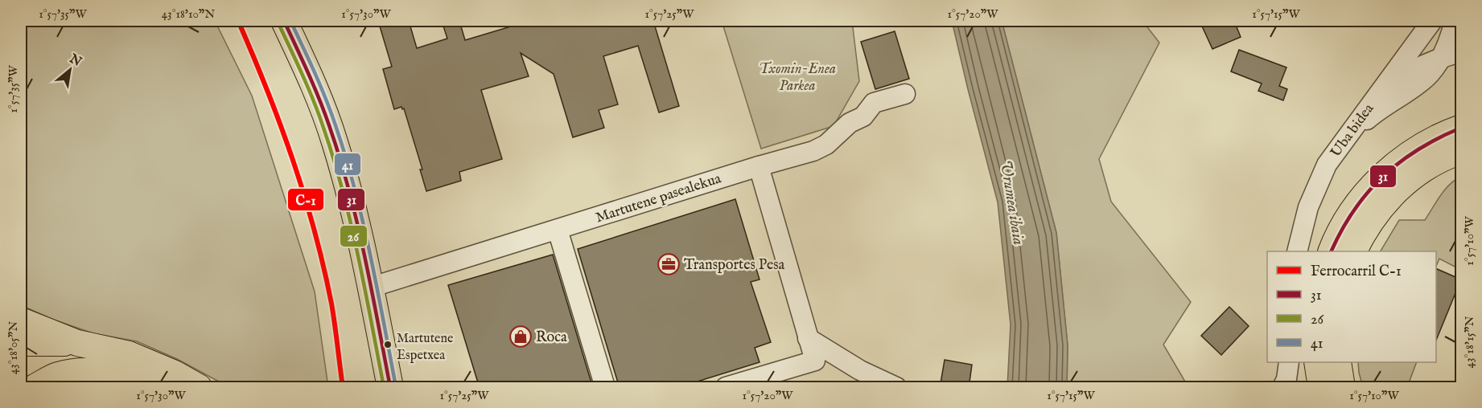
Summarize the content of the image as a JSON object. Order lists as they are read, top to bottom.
{
  "streets": {
    "street": ["Uba bidea", "Martutene pasealekua"]
  },
  "water": ["Urumea ibaia"],
  "parks": ["Txomin-Enea Parkea"],
  "places": {
    "office": ["Transportes Pesa"],
    "shop": ["Roca"],
    "other": ["Martutene Espetxea"]
  },
  "lines": [
    "rail line C-1",
    "transit line 31",
    "transit line 41",
    "transit line 26"
  ],
  "legend": [
    "Ferrocarril C-1",
    "31",
    "26",
    "41"
  ],
  "north": "top right",
  "coordinates": [
    "1°57'35\"W",
    "43°18'10\"N",
    "1°57'30\"W",
    "1°57'25\"W",
    "1°57'20\"W",
    "1°57'15\"W",
    "1°57'10\"W",
    "43°18'15\"N",
    "43°18'05\"N"
  ]
}
